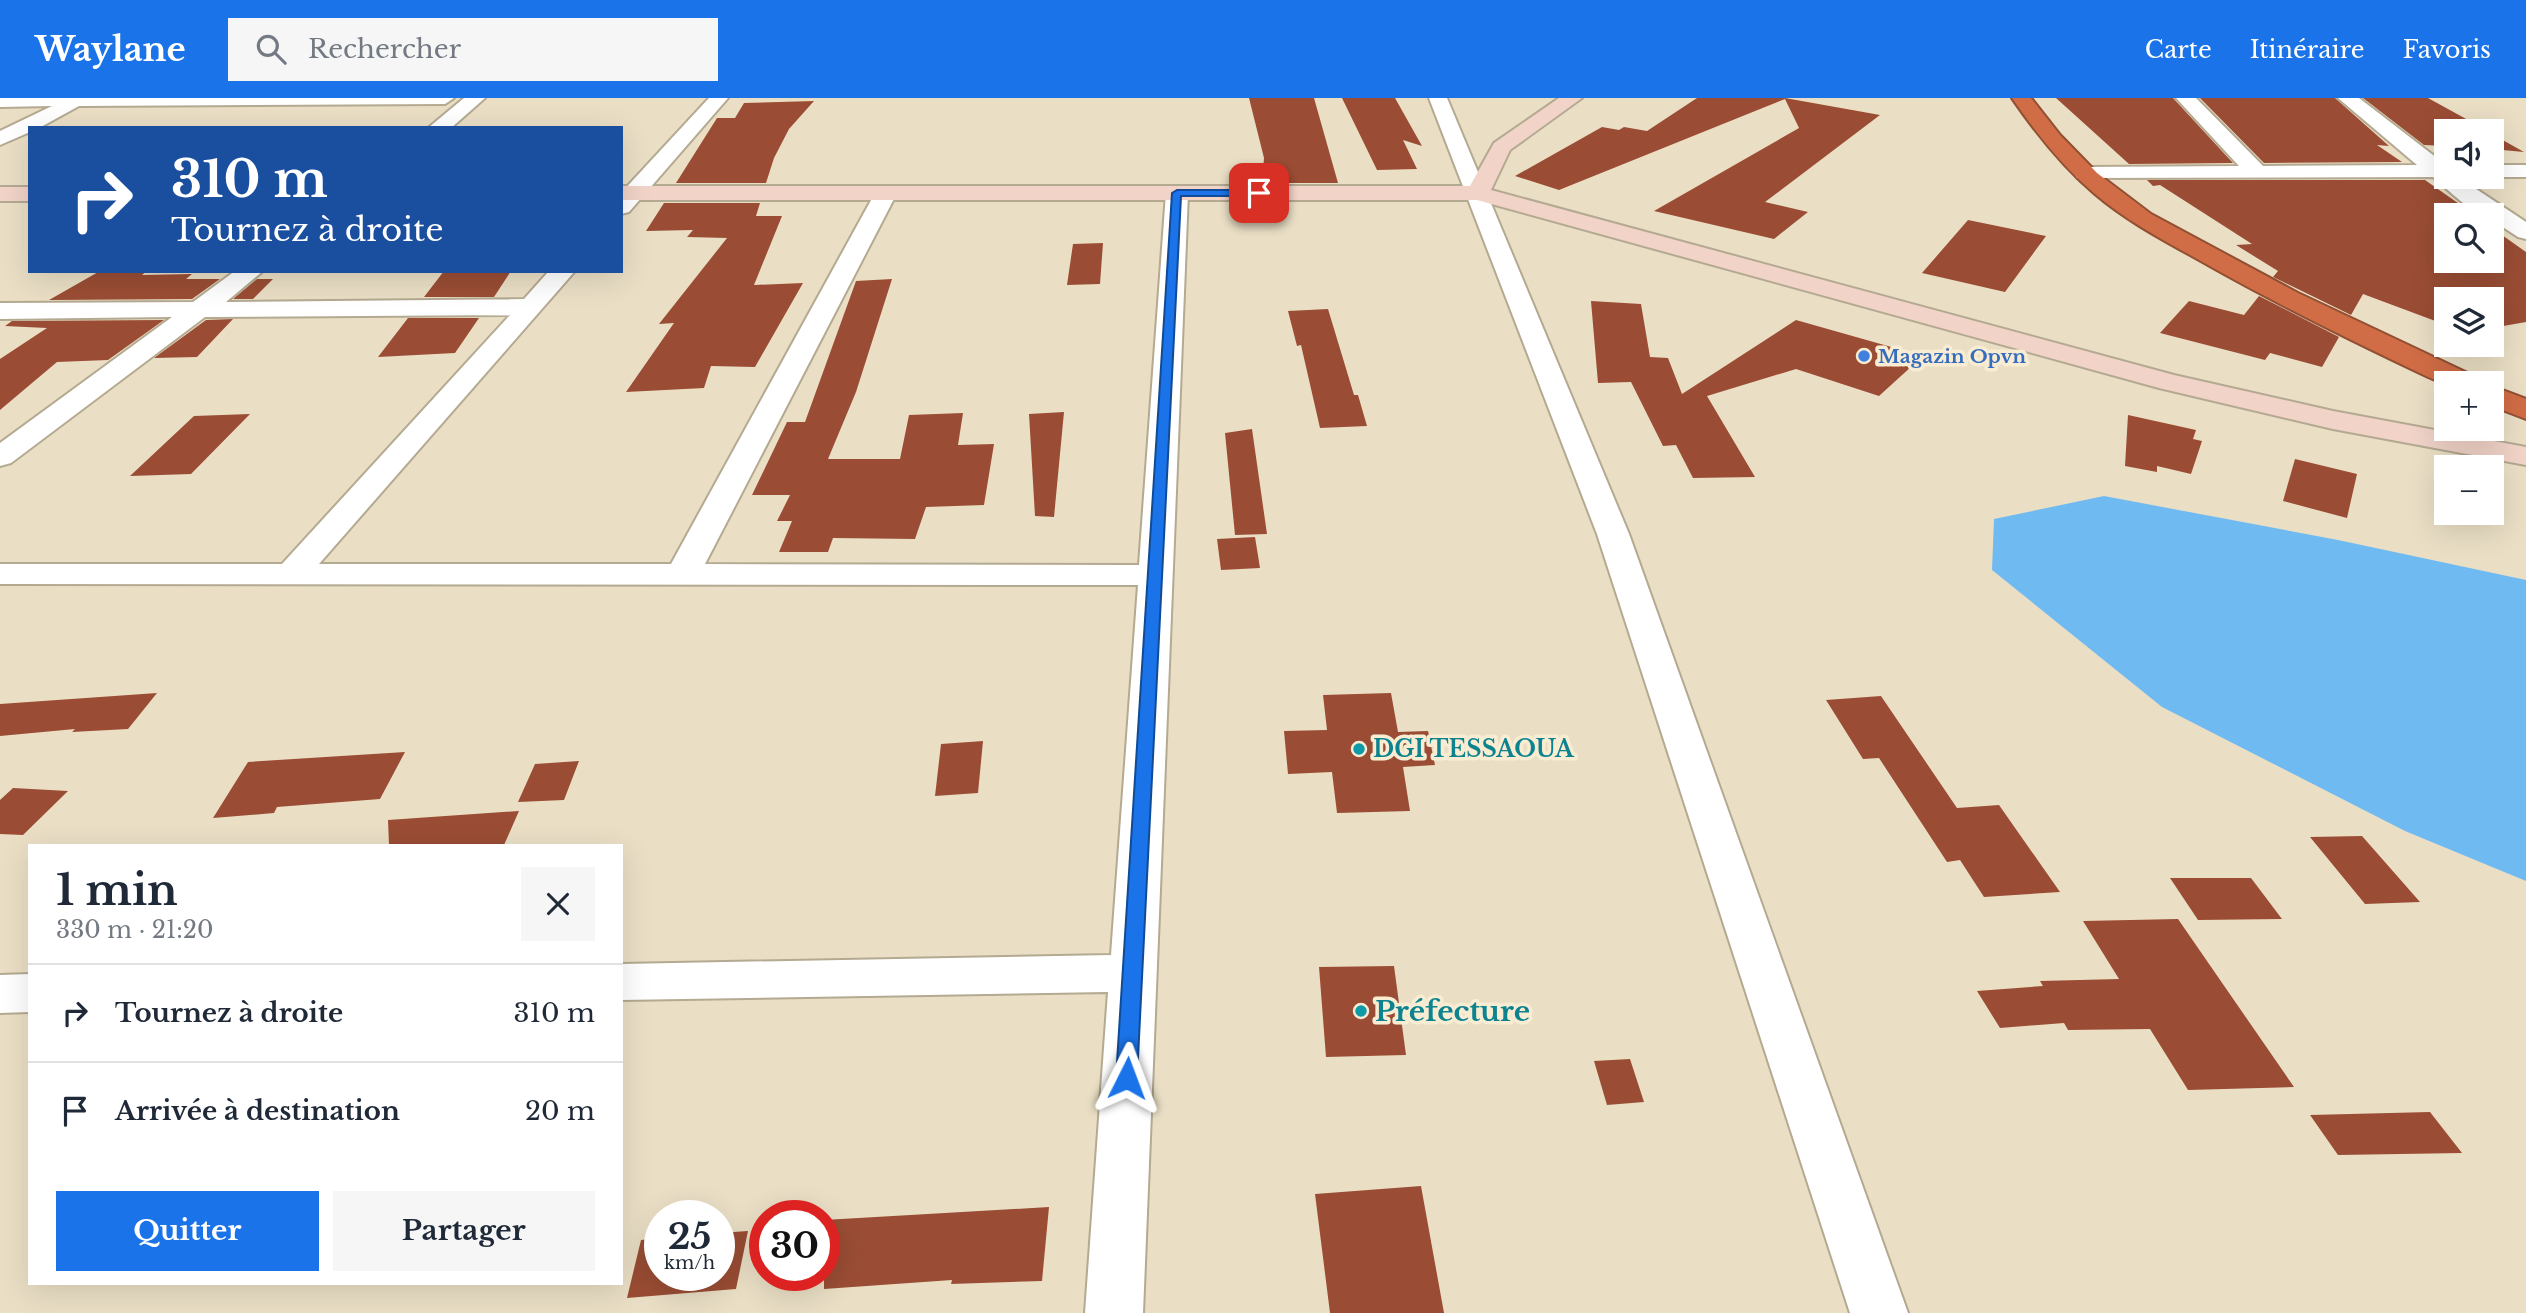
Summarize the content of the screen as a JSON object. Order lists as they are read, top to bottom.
{
  "places": ["Magazin Opvn", "DGI TESSAOUA", "Préfecture"],
  "page": {
    "header": "Waylane",
    "search": "Rechercher",
    "nav": ["Carte", "Itinéraire", "Favoris"],
    "map_buttons": ["+", "−"],
    "turn": ["310 m", "Tournez à droite"],
    "heading": ["1 min", "330 m · 21:20"],
    "list": [
      {
        "name": "Tournez à droite",
        "value": "310 m"
      },
      {
        "name": "Arrivée à destination",
        "value": "20 m"
      }
    ],
    "buttons": ["Quitter", "Partager"],
    "speed": "25 km/h",
    "limit": "30"
  }
}
